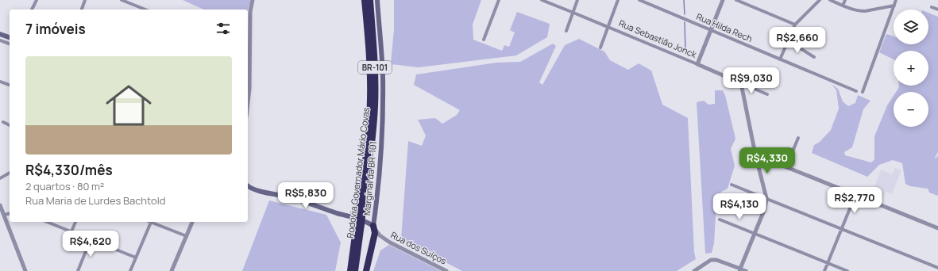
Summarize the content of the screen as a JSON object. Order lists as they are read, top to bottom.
{
  "streets": {
    "highway": ["BR-101", "Rodovia Governador Mário Covas"],
    "main road": ["Marginal da BR-101"],
    "street": ["Rua Hilda Rech", "Rua Sebastião Jonck", "Rua dos Suíços"]
  },
  "crossings": [
    ["Marginal da BR-101", "Rua dos Suíços"]
  ],
  "page": {
    "map_buttons": ["+", "−"],
    "heading": "7 imóveis",
    "price": [
      "R$2,660",
      "R$9,030",
      "R$4,330",
      "R$5,830",
      "R$2,770",
      "R$4,130",
      "R$4,620"
    ],
    "list": [
      {
        "name": "R$4,330/mês",
        "note": "2 quartos · 80 m² · Rua Maria de Lurdes Bachtold"
      }
    ]
  }
}
